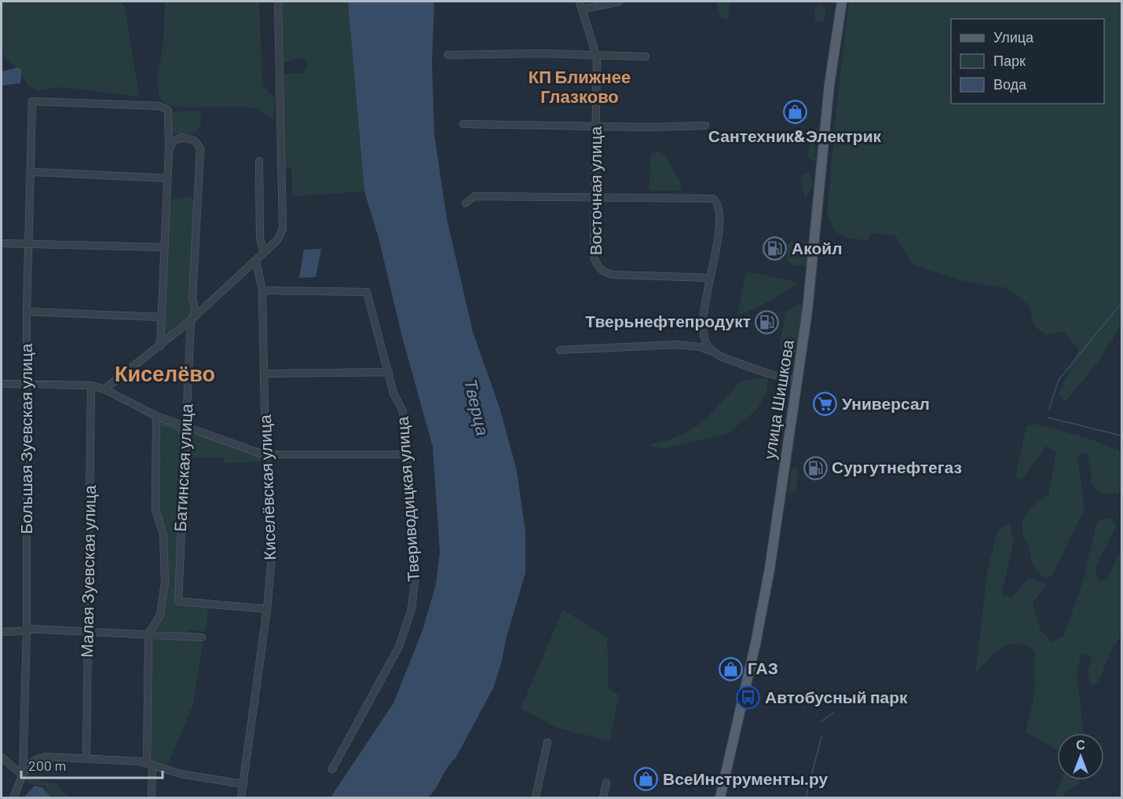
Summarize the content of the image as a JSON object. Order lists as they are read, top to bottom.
{
  "streets": {
    "main road": ["улица Шишкова"],
    "street": [
      "Восточная улица",
      "Большая Зуевская улица",
      "Батинская улица",
      "Киселёвская улица",
      "Твериводицкая улица",
      "Малая Зуевская улица"
    ]
  },
  "crossings": [
    ["Большая Зуевская улица", "Батинская улица"],
    ["Батинская улица", "Киселёвская улица"],
    ["Киселёвская улица", "Твериводицкая улица"]
  ],
  "districts": ["КП Ближнее Глазково", "Киселёво"],
  "water": ["Тверца"],
  "places": {
    "shop": ["Сантехник&Электрик", "ГАЗ", "ВсеИнструменты.ру"],
    "fuel station": ["Акойл", "Тверьнефтепродукт", "Сургутнефтегаз"],
    "supermarket": ["Универсал"],
    "bus stop": ["Автобусный парк"]
  },
  "legend": ["Улица", "Парк", "Вода"],
  "scale_bar": "200 m",
  "north": "top"
}
